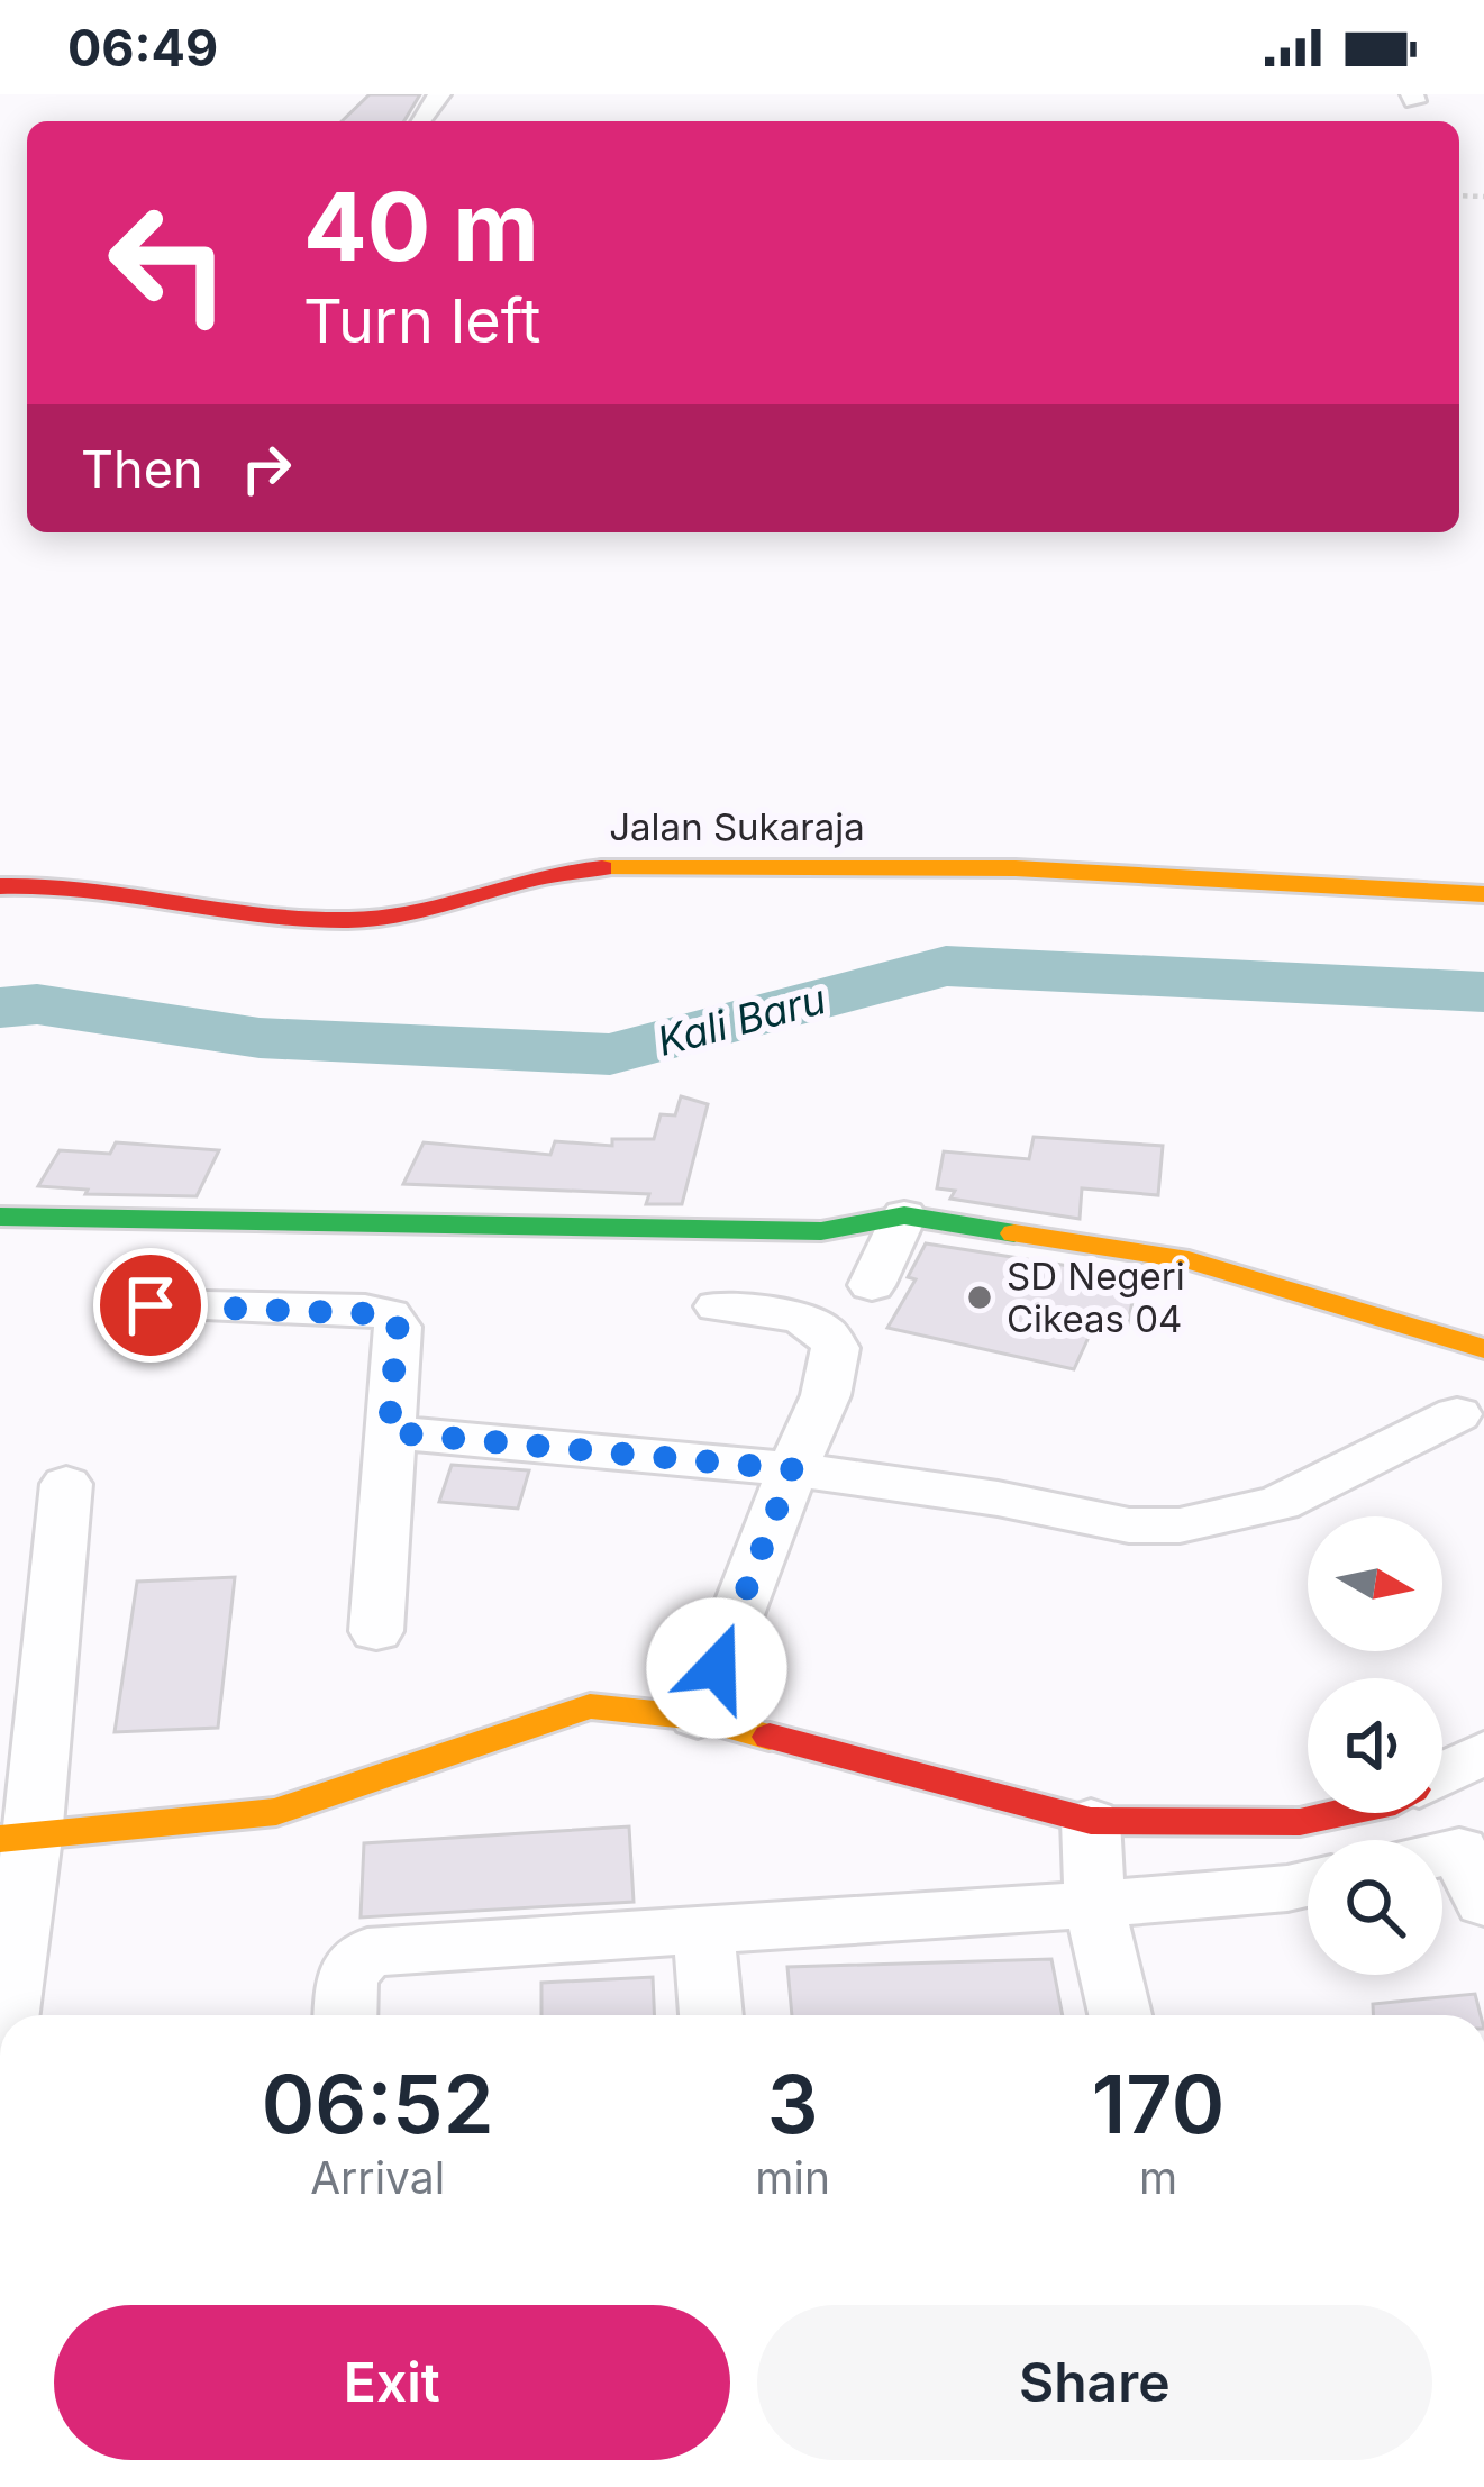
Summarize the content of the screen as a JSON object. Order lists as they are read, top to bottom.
{
  "streets": {
    "street": ["Jalan Sukaraja"]
  },
  "water": ["Kali Baru"],
  "places": ["SD Negeri Cikeas 04"],
  "north": "right",
  "page": {
    "status": "06:49",
    "turn": ["40 m", "Turn left"],
    "then": "Then",
    "eta": [
      "06:52",
      "Arrival",
      "3",
      "min",
      "170",
      "m"
    ],
    "buttons": ["Exit", "Share"]
  }
}
